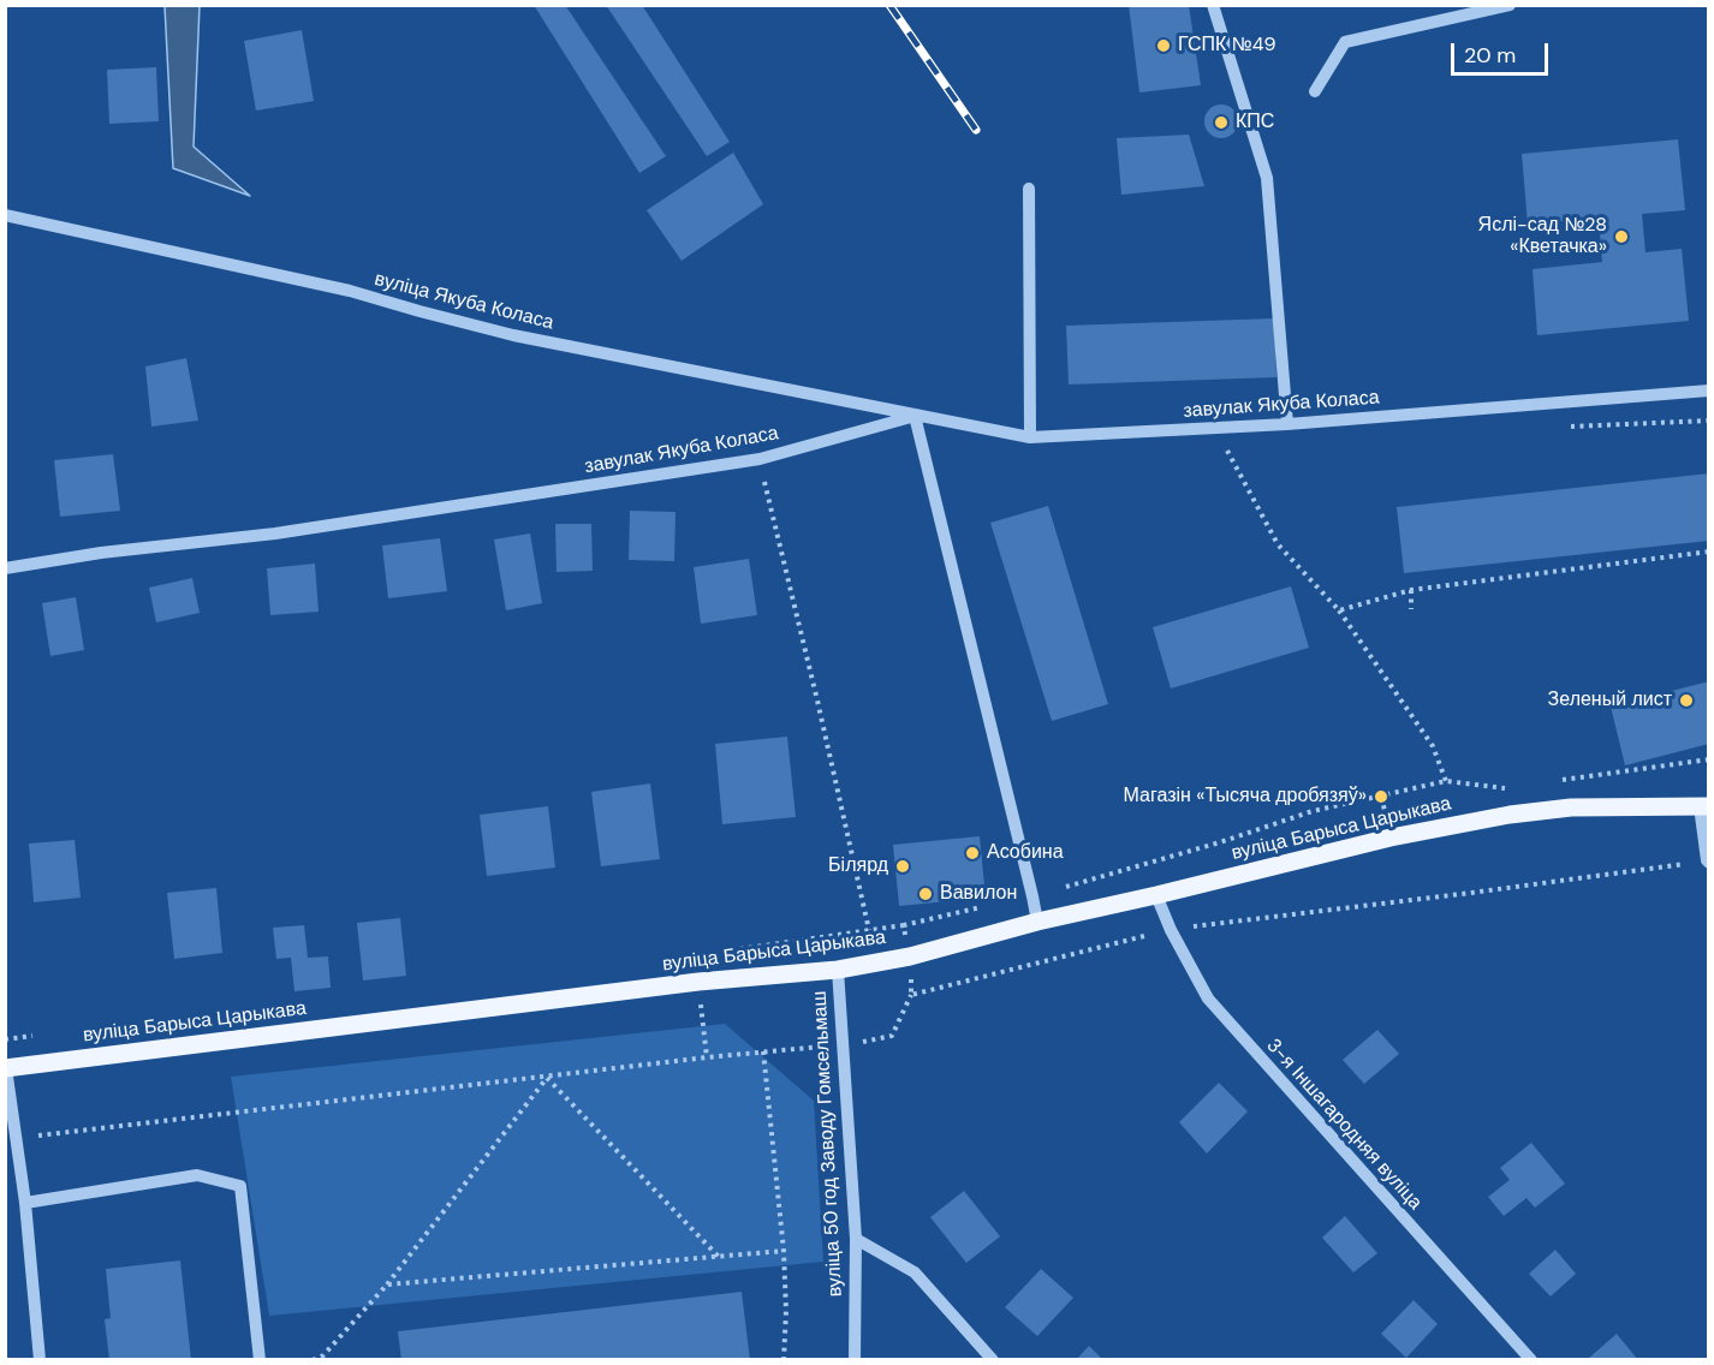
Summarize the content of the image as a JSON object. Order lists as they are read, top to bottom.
{
  "streets": {
    "main road": ["вуліца Барыса Царыкава"],
    "street": [
      "вуліца Якуба Коласа",
      "завулак Якуба Коласа",
      "3-я Іншагародняя вуліца",
      "вуліца 50 год Заводу Гомсельмаш"
    ]
  },
  "crossings": [
    ["вуліца Якуба Коласа", "завулак Якуба Коласа"],
    ["вуліца Барыса Царыкава", "3-я Іншагародняя вуліца"],
    ["вуліца Барыса Царыкава", "вуліца 50 год Заводу Гомсельмаш"]
  ],
  "places": [
    "ГСПК №49",
    "КПС",
    "Яслі-сад №28 «Кветачка»",
    "Зеленый лист",
    "Магазін «Тысяча дробязяў»",
    "Асобина",
    "Білярд",
    "Вавилон"
  ],
  "scale_bar": "20 m"
}
